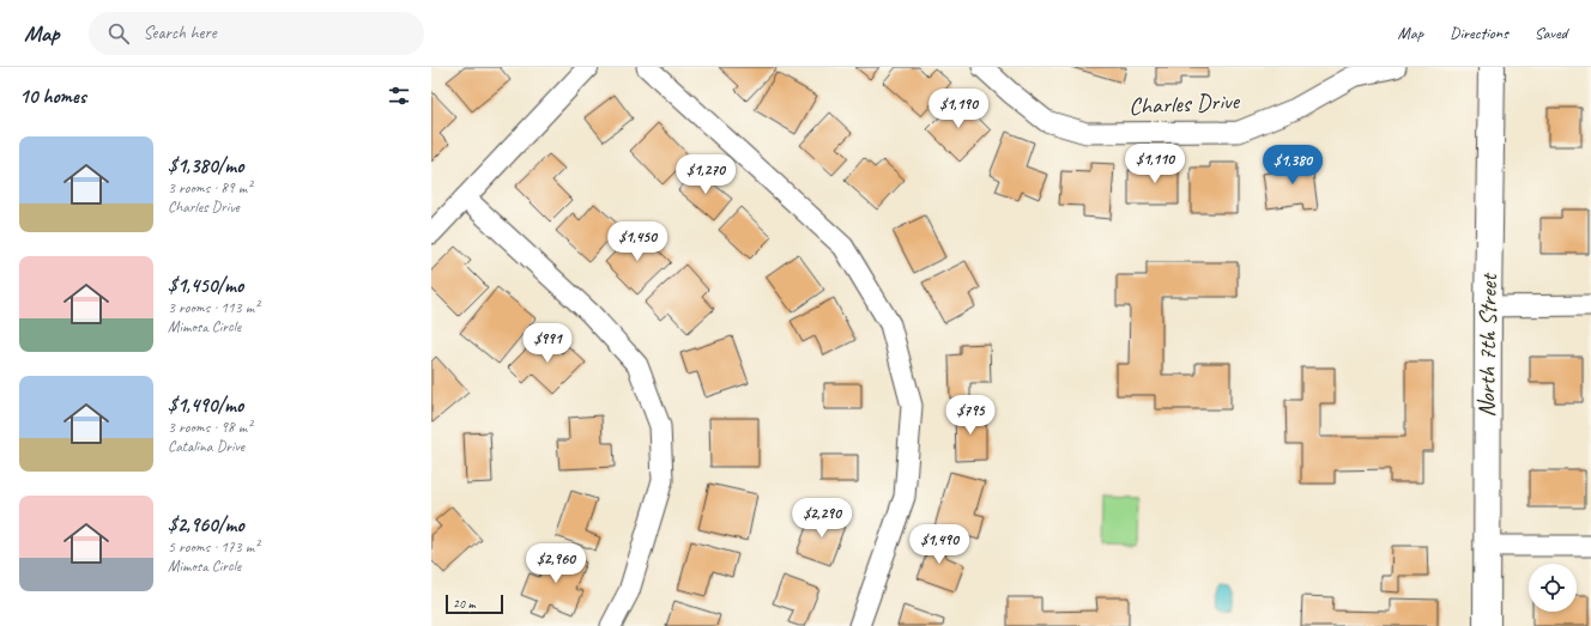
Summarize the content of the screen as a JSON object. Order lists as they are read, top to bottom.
{
  "streets": {
    "main road": ["North 7th Street"],
    "street": ["Charles Drive"]
  },
  "scale_bar": "20 m",
  "page": {
    "header": "Map",
    "search": "Search here",
    "nav": ["Map", "Directions", "Saved"],
    "heading": "10 homes",
    "price": [
      "$1,190",
      "$1,110",
      "$1,380",
      "$1,270",
      "$1,450",
      "$991",
      "$795",
      "$2,290",
      "$1,490",
      "$2,960"
    ],
    "list": [
      {
        "name": "$1,380/mo",
        "note": "3 rooms · 89 m² · Charles Drive"
      },
      {
        "name": "$1,450/mo",
        "note": "3 rooms · 113 m² · Mimosa Circle"
      },
      {
        "name": "$1,490/mo",
        "note": "3 rooms · 98 m² · Catalina Drive"
      },
      {
        "name": "$2,960/mo",
        "note": "5 rooms · 173 m² · Mimosa Circle"
      }
    ],
    "scale": "20 m"
  }
}
